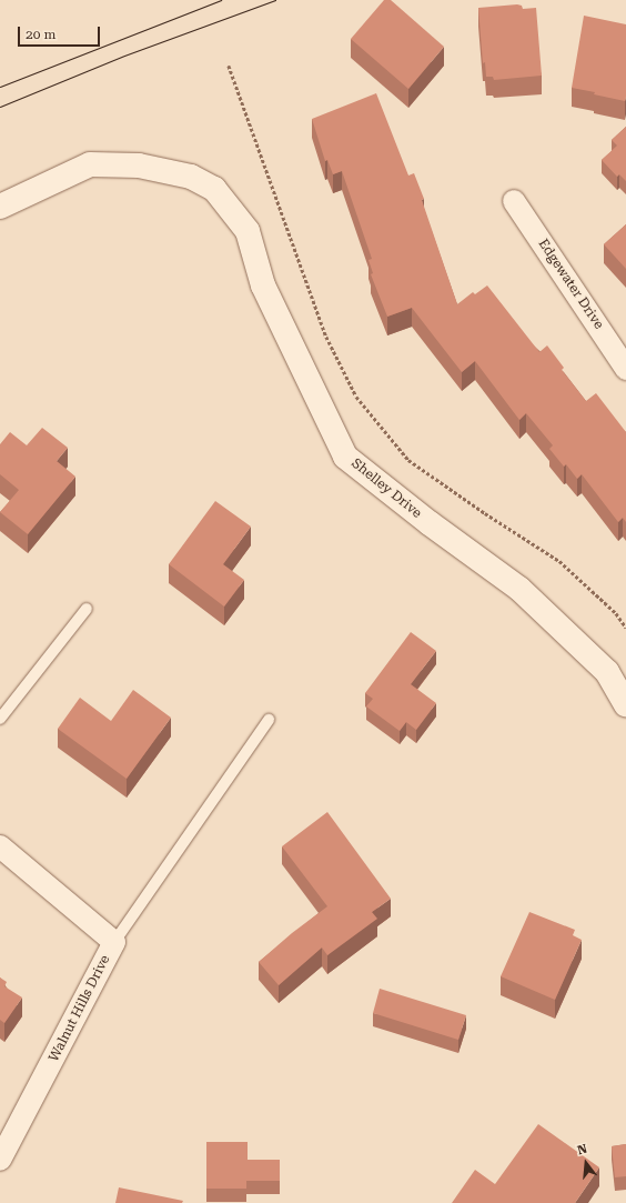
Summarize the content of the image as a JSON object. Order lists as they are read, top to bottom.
{
  "streets": {
    "street": ["Edgewater Drive", "Shelley Drive", "Walnut Hills Drive"]
  },
  "scale_bar": "20 m",
  "north": "top"
}
